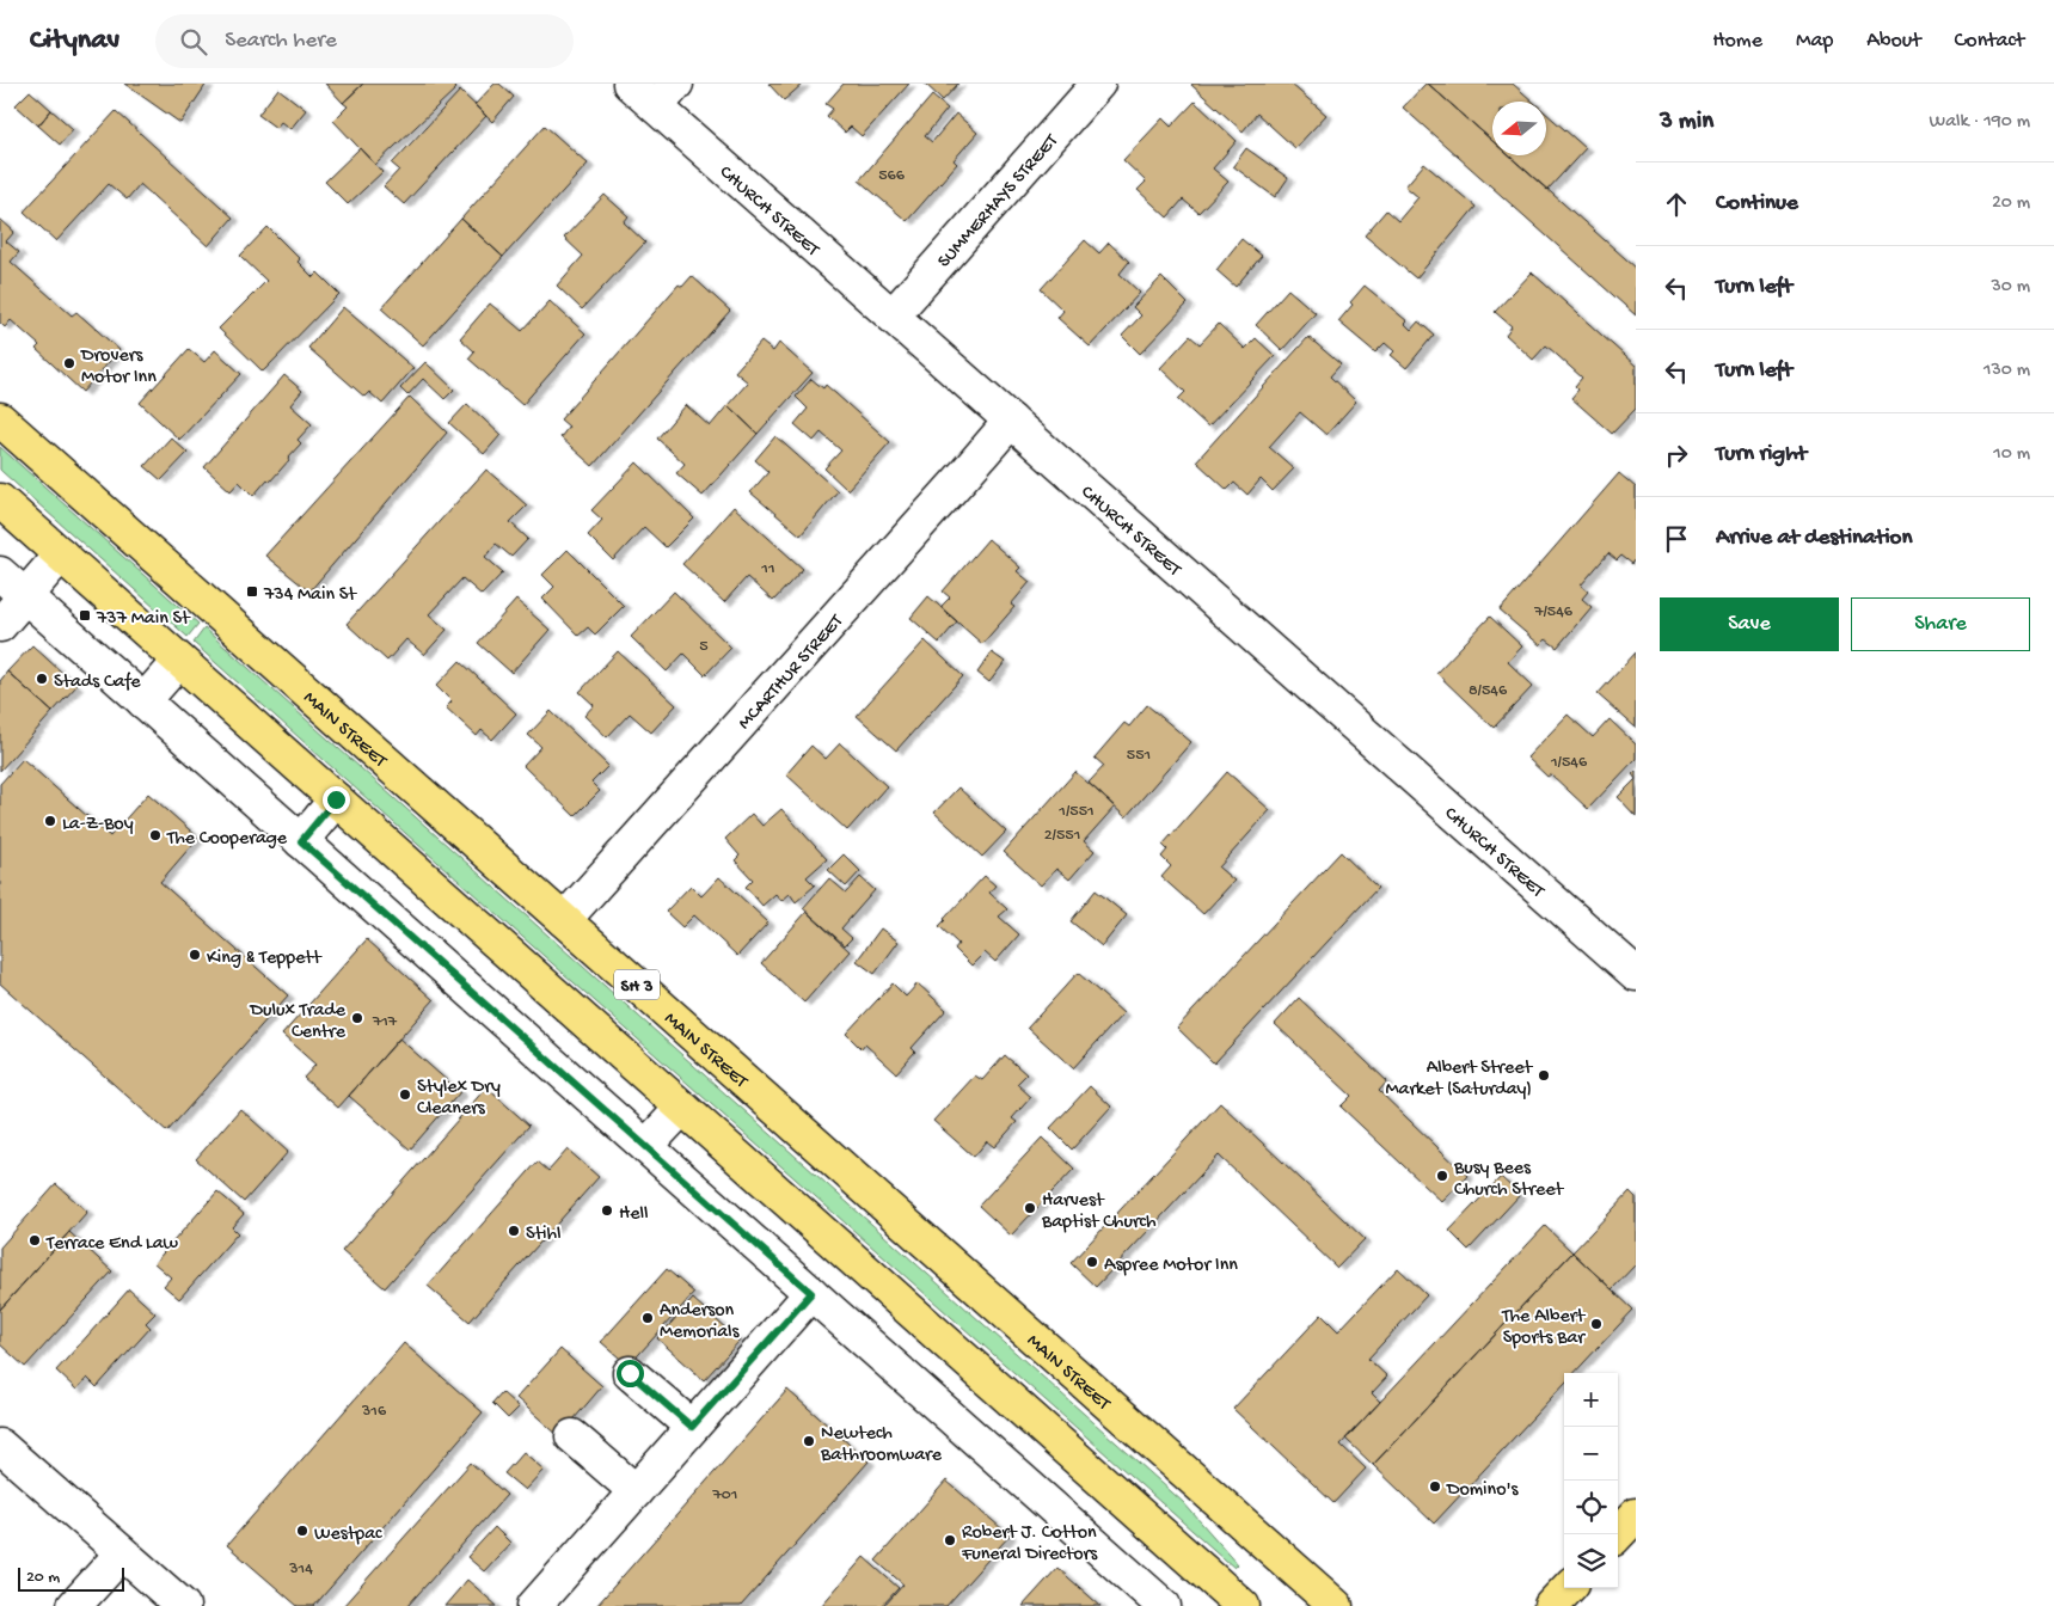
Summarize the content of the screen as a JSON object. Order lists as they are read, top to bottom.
{
  "streets": {
    "main road": ["MAIN STREET", "SH 3"],
    "street": ["SUMMERHAYS STREET", "CHURCH STREET", "MCARTHUR STREET"]
  },
  "crossings": [
    ["SUMMERHAYS STREET", "CHURCH STREET"],
    ["CHURCH STREET", "MCARTHUR STREET"],
    ["MCARTHUR STREET", "MAIN STREET"]
  ],
  "places": {
    "other": [
      "Drovers Motor Inn",
      "Stads Cafe",
      "La-Z-Boy",
      "The Cooperage",
      "King & Teppett",
      "Dulux Trade Centre",
      "Albert Street Market (Saturday)",
      "Stylex Dry Cleaners",
      "Busy Bees Church Street",
      "Harvest Baptist Church",
      "Hell",
      "Stihl",
      "Terrace End Law",
      "Aspree Motor Inn",
      "Anderson Memorials",
      "The Albert Sports Bar",
      "Newtech Bathroomware",
      "Domino's",
      "Westpac",
      "Robert J. Cotton Funeral Directors"
    ],
    "transit": ["734 Main St", "737 Main St"]
  },
  "house_numbers": [
    "566",
    "11",
    "7/546",
    "5",
    "8/546",
    "551",
    "1/546",
    "1/551",
    "2/551",
    "717",
    "316",
    "701",
    "314"
  ],
  "scale_bar": "20 m",
  "north": "left",
  "page": {
    "header": "Citynav",
    "search": "Search here",
    "nav": [
      "Home",
      "Map",
      "About",
      "Contact"
    ],
    "heading": ["3 min", "Walk · 190 m"],
    "list": [
      ["Continue", "20 m"],
      ["Turn left", "30 m"],
      ["Turn left", "130 m"],
      ["Turn right", "10 m"],
      "Arrive at destination"
    ],
    "buttons": ["Save", "Share"],
    "map_buttons": ["+", "−"],
    "scale": "20 m"
  }
}
